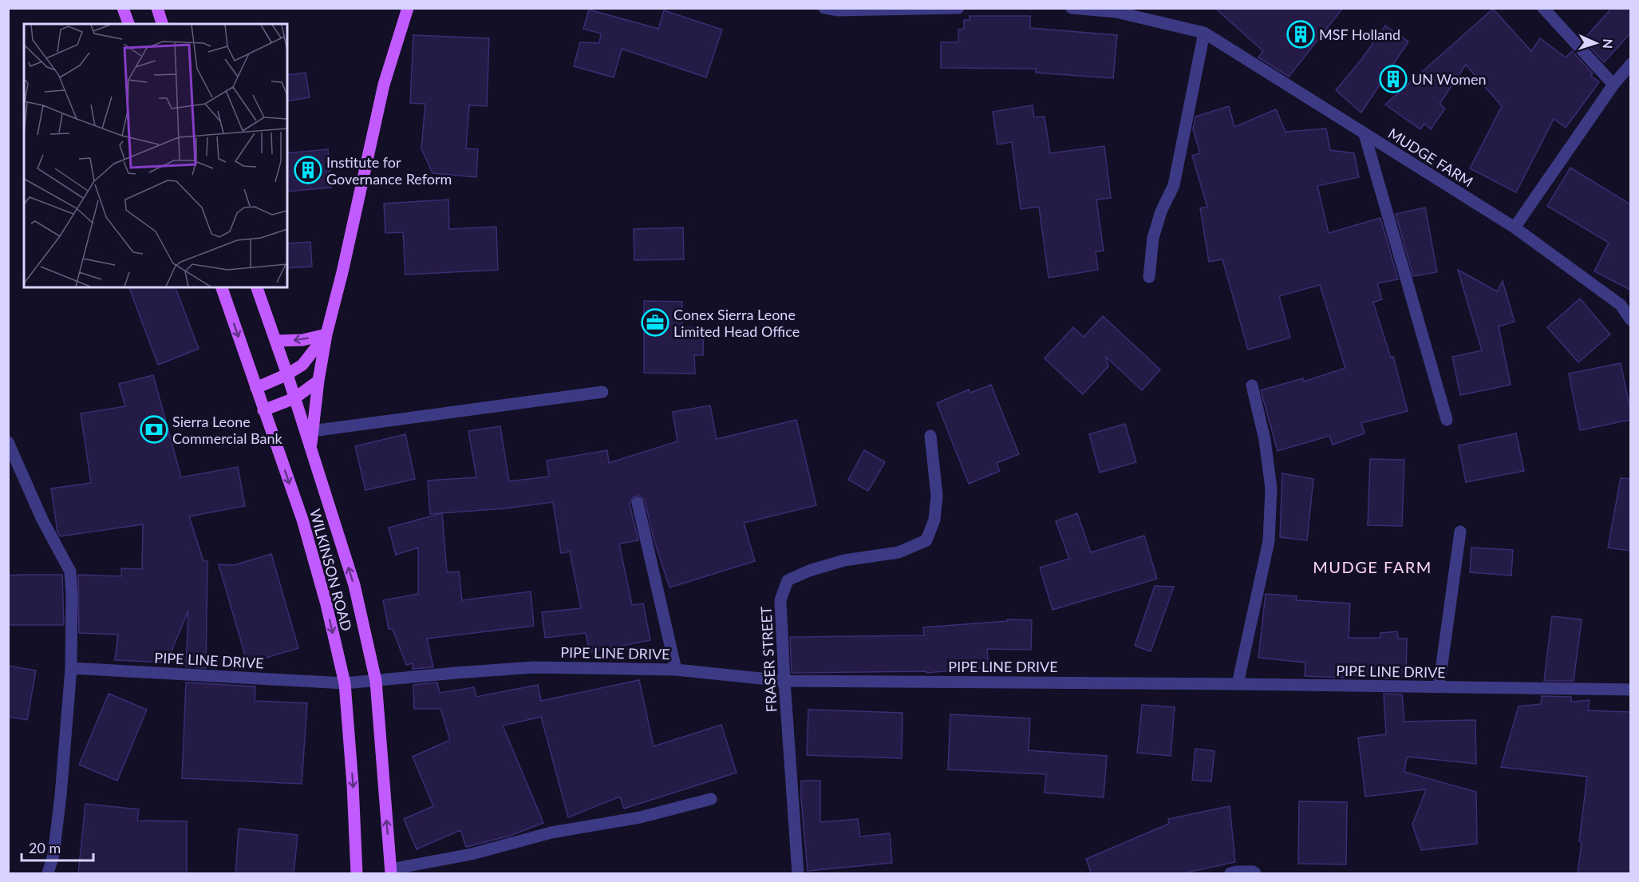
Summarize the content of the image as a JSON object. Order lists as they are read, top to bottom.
{
  "streets": {
    "main road": ["WILKINSON ROAD"],
    "street": ["MUDGE FARM", "PIPE LINE DRIVE", "FRASER STREET"]
  },
  "crossings": [
    ["WILKINSON ROAD", "PIPE LINE DRIVE"],
    ["PIPE LINE DRIVE", "FRASER STREET"]
  ],
  "districts": ["MUDGE FARM"],
  "places": {
    "building": ["MSF Holland", "UN Women", "Institute for Governance Reform"],
    "office": ["Conex Sierra Leone Limited Head Office"],
    "bank": ["Sierra Leone Commercial Bank"]
  },
  "scale_bar": "20 m",
  "north": "right"
}
